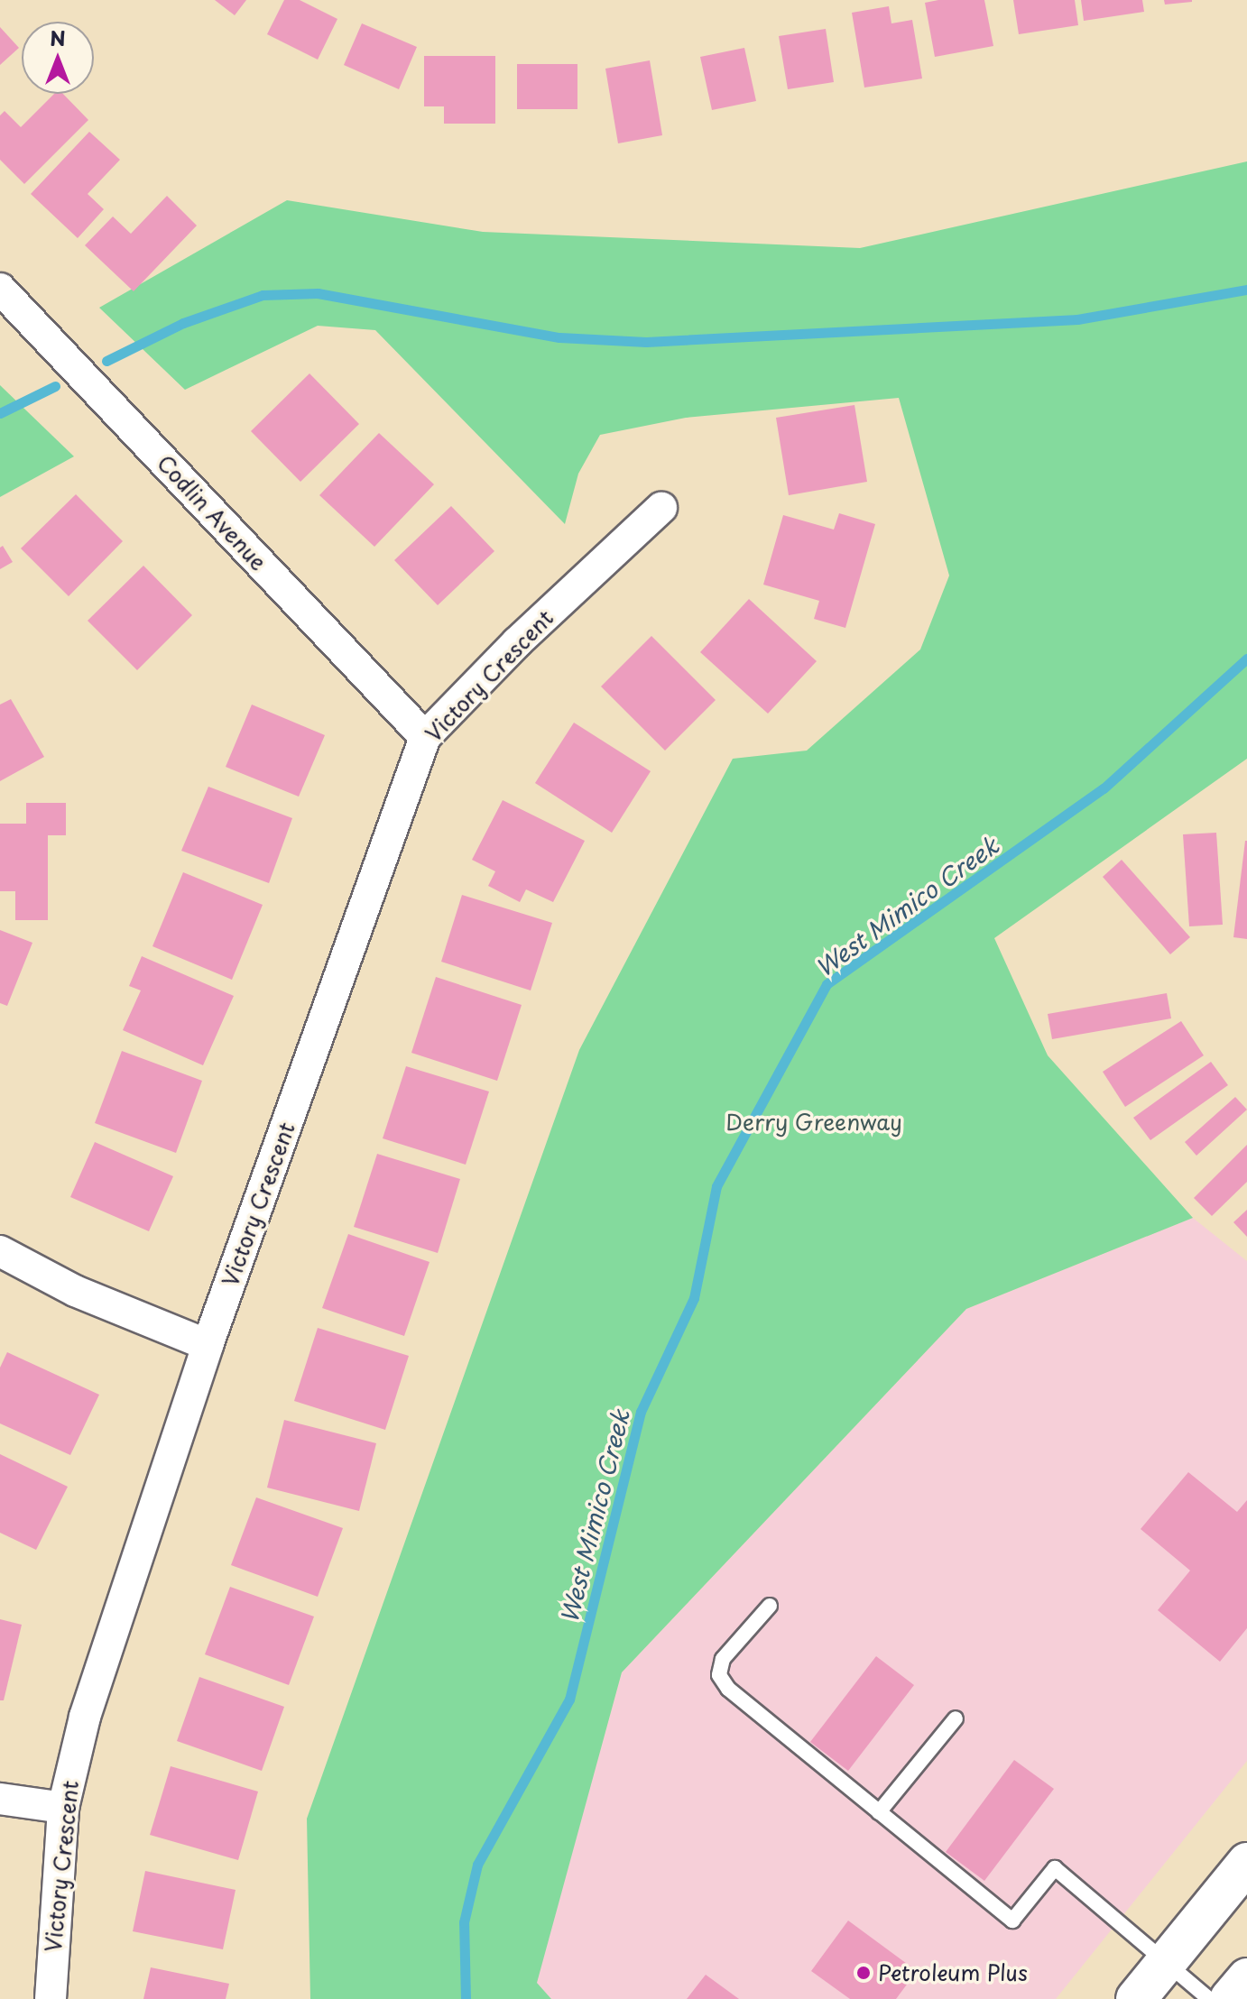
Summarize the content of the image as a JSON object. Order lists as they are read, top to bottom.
{
  "streets": {
    "street": ["Codlin Avenue", "Victory Crescent"]
  },
  "crossings": [
    ["Codlin Avenue", "Victory Crescent"]
  ],
  "water": ["West Mimico Creek"],
  "parks": ["Derry Greenway"],
  "places": ["Petroleum Plus"],
  "north": "top"
}
